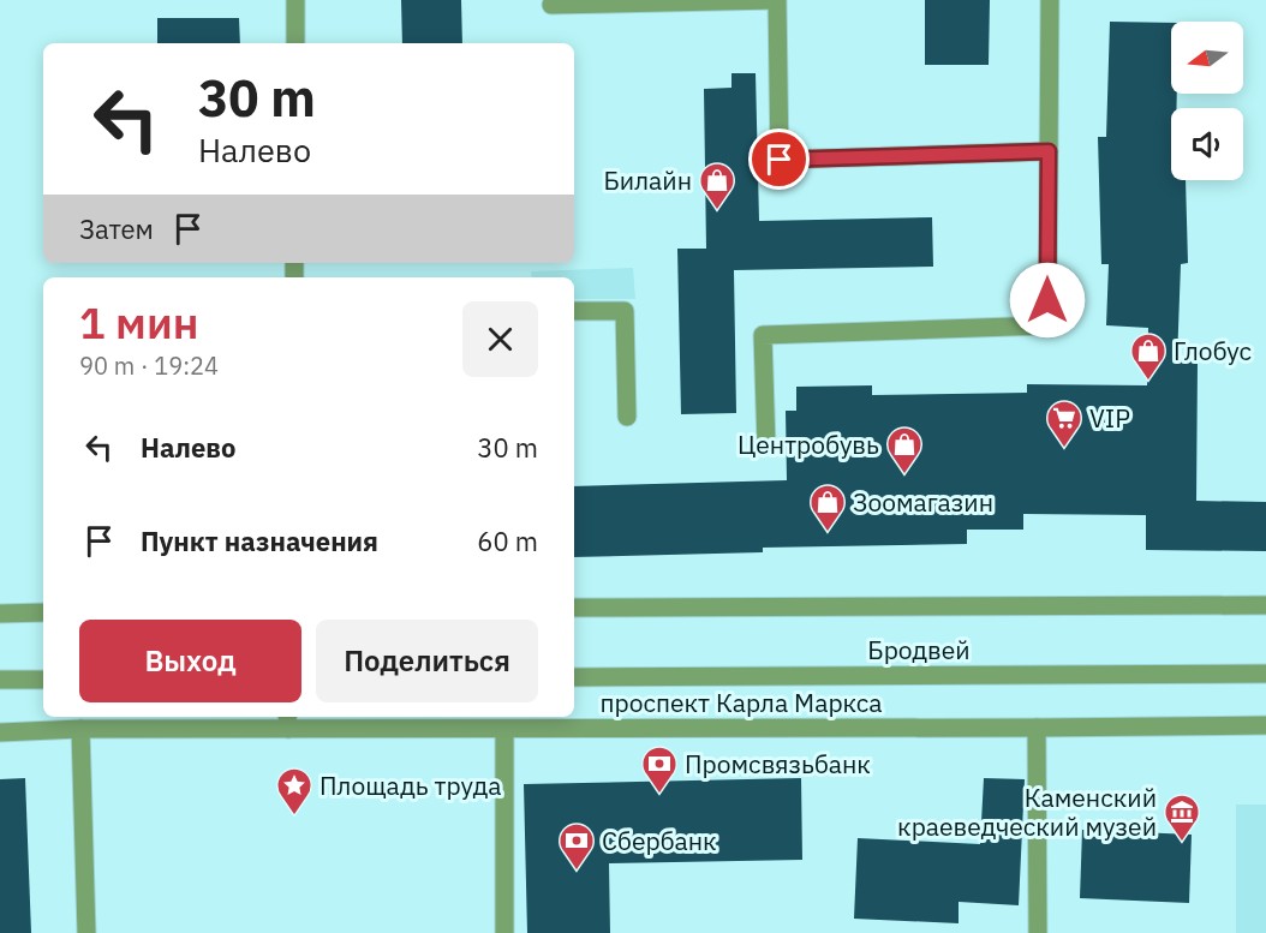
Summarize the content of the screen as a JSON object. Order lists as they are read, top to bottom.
{
  "streets": {
    "street": ["Бродвей", "проспект Карла Маркса"]
  },
  "places": {
    "shop": [
      "Билайн",
      "Глобус",
      "Центробувь",
      "Зоомагазин"
    ],
    "supermarket": ["VIP"],
    "bank": ["Промсвязьбанк", "Сбербанк"],
    "place": ["Площадь труда"],
    "museum": ["Каменский краеведческий музей"]
  },
  "north": "left",
  "page": {
    "turn": ["30 m", "Налево"],
    "then": "Затем",
    "heading": ["1 мин", "90 m · 19:24"],
    "list": [
      {
        "name": "Налево",
        "value": "30 m"
      },
      {
        "name": "Пункт назначения",
        "value": "60 m"
      }
    ],
    "buttons": ["Выход", "Поделиться"]
  }
}
